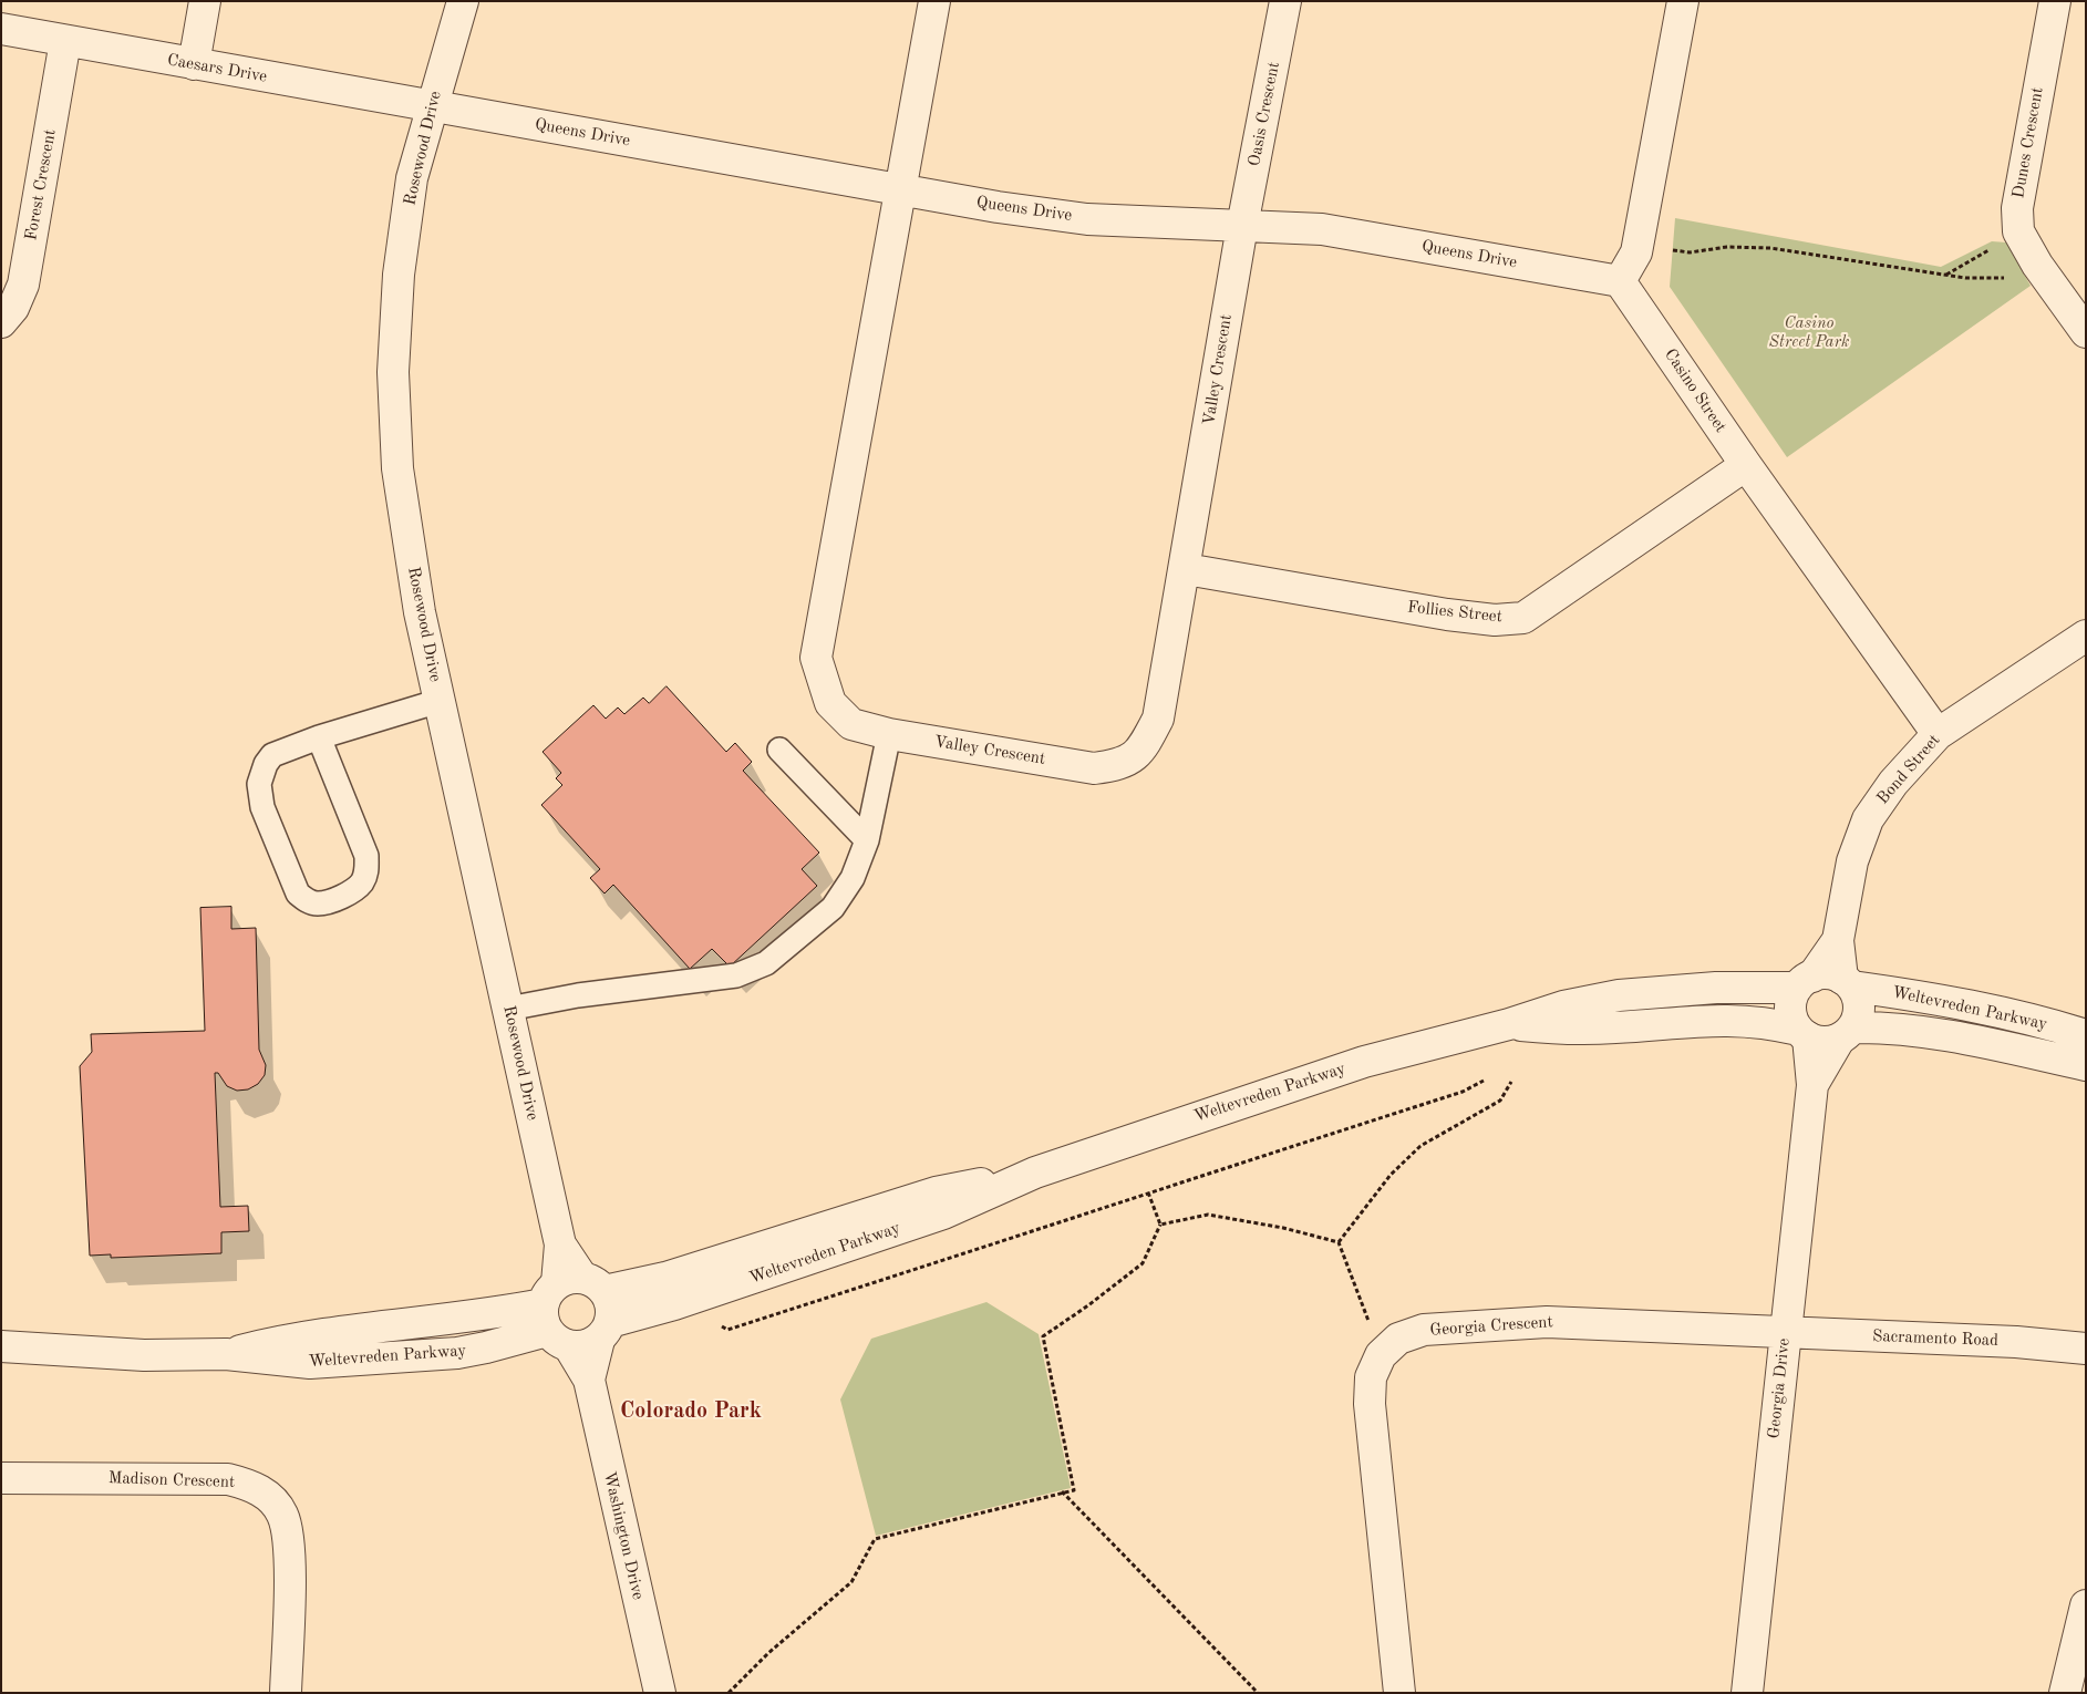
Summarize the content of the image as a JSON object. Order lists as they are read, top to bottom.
{
  "streets": {
    "street": [
      "Caesars Drive",
      "Oasis Crescent",
      "Queens Drive",
      "Dunes Crescent",
      "Rosewood Drive",
      "Forest Crescent",
      "Valley Crescent",
      "Casino Street",
      "Follies Street",
      "Bond Street",
      "Weltevreden Parkway",
      "Georgia Crescent",
      "Sacramento Road",
      "Georgia Drive",
      "Madison Crescent",
      "Washington Drive"
    ]
  },
  "crossings": [
    ["Caesars Drive", "Queens Drive"],
    ["Caesars Drive", "Rosewood Drive"],
    ["Caesars Drive", "Forest Crescent"],
    ["Oasis Crescent", "Queens Drive"],
    ["Oasis Crescent", "Valley Crescent"],
    ["Queens Drive", "Rosewood Drive"],
    ["Queens Drive", "Valley Crescent"],
    ["Queens Drive", "Casino Street"],
    ["Rosewood Drive", "Weltevreden Parkway"],
    ["Rosewood Drive", "Washington Drive"],
    ["Valley Crescent", "Follies Street"],
    ["Casino Street", "Follies Street"],
    ["Casino Street", "Bond Street"],
    ["Bond Street", "Weltevreden Parkway"],
    ["Bond Street", "Georgia Drive"],
    ["Weltevreden Parkway", "Georgia Drive"],
    ["Weltevreden Parkway", "Washington Drive"],
    ["Georgia Crescent", "Sacramento Road"],
    ["Georgia Crescent", "Georgia Drive"],
    ["Sacramento Road", "Georgia Drive"]
  ],
  "districts": ["Colorado Park"],
  "parks": ["Casino Street Park"]
}
